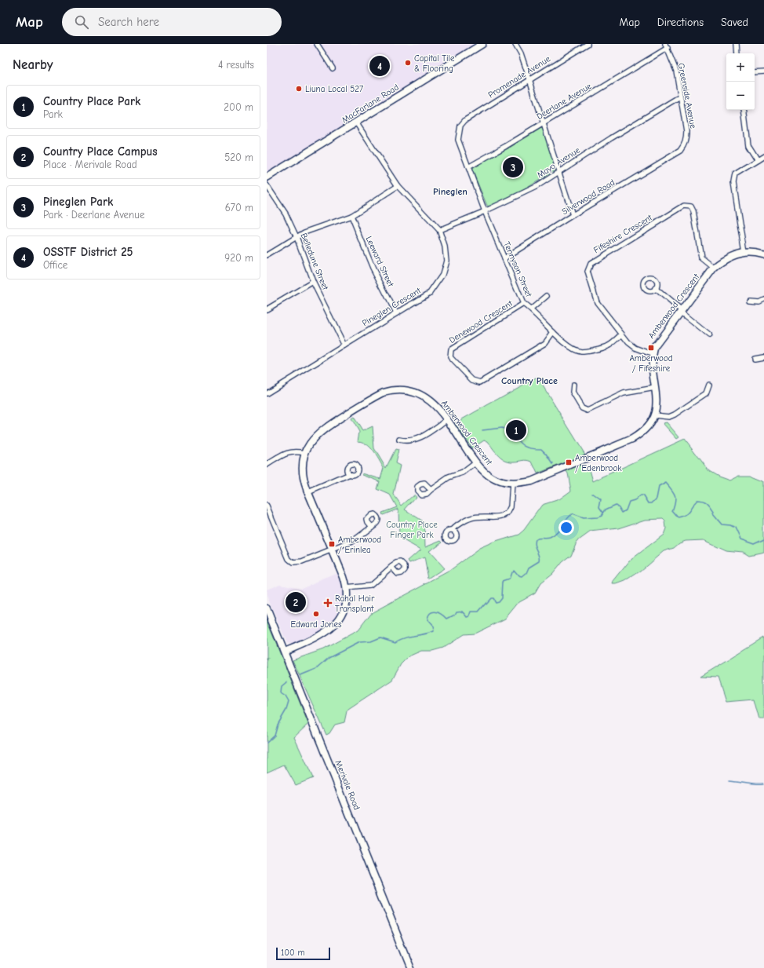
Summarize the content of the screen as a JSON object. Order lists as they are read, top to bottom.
{
  "streets": {
    "street": [
      "Promenade Avenue",
      "Greenside Avenue",
      "Deerlane Avenue",
      "MacFarlane Road",
      "Mayo Avenue",
      "Silverwood Road",
      "Fifeshire Crescent",
      "Belledune Street",
      "Leeward Street",
      "Tennyson Street",
      "Amberwood Crescent",
      "Pineglen Crescent",
      "Denewood Crescent",
      "Merivale Road"
    ]
  },
  "crossings": [
    ["Promenade Avenue", "Tennyson Street"],
    ["Greenside Avenue", "Deerlane Avenue"],
    ["Greenside Avenue", "Mayo Avenue"],
    ["Greenside Avenue", "Silverwood Road"],
    ["Deerlane Avenue", "Tennyson Street"],
    ["MacFarlane Road", "Pineglen Crescent"],
    ["Mayo Avenue", "Tennyson Street"],
    ["Mayo Avenue", "Pineglen Crescent"],
    ["Silverwood Road", "Tennyson Street"],
    ["Fifeshire Crescent", "Tennyson Street"],
    ["Fifeshire Crescent", "Amberwood Crescent"],
    ["Belledune Street", "Pineglen Crescent"],
    ["Leeward Street", "Pineglen Crescent"],
    ["Tennyson Street", "Denewood Crescent"],
    ["Amberwood Crescent", "Merivale Road"]
  ],
  "districts": ["Pineglen", "Country Place"],
  "parks": ["Country Place Finger Park"],
  "places": {
    "other": ["Capital Tile & Flooring", "Liuna Local 527", "Edward Jones"],
    "transit": ["Amberwood / Fifeshire", "Amberwood / Edenbrook", "Amberwood / Erinlea"],
    "health": ["Rahal Hair Transplant"]
  },
  "scale_bar": "100 m",
  "page": {
    "header": "Map",
    "search": "Search here",
    "nav": ["Map", "Directions", "Saved"],
    "heading": ["Nearby", "4 results"],
    "map_buttons": ["+", "−"],
    "pins": [
      "4",
      "3",
      "1",
      "2"
    ],
    "list": [
      {
        "mark": "1",
        "name": "Country Place Park",
        "note": "Park",
        "value": "200 m"
      },
      {
        "mark": "2",
        "name": "Country Place Campus",
        "note": "Place · Merivale Road",
        "value": "520 m"
      },
      {
        "mark": "3",
        "name": "Pineglen Park",
        "note": "Park · Deerlane Avenue",
        "value": "670 m"
      },
      {
        "mark": "4",
        "name": "OSSTF District 25",
        "note": "Office",
        "value": "920 m"
      }
    ],
    "scale": "100 m"
  }
}
